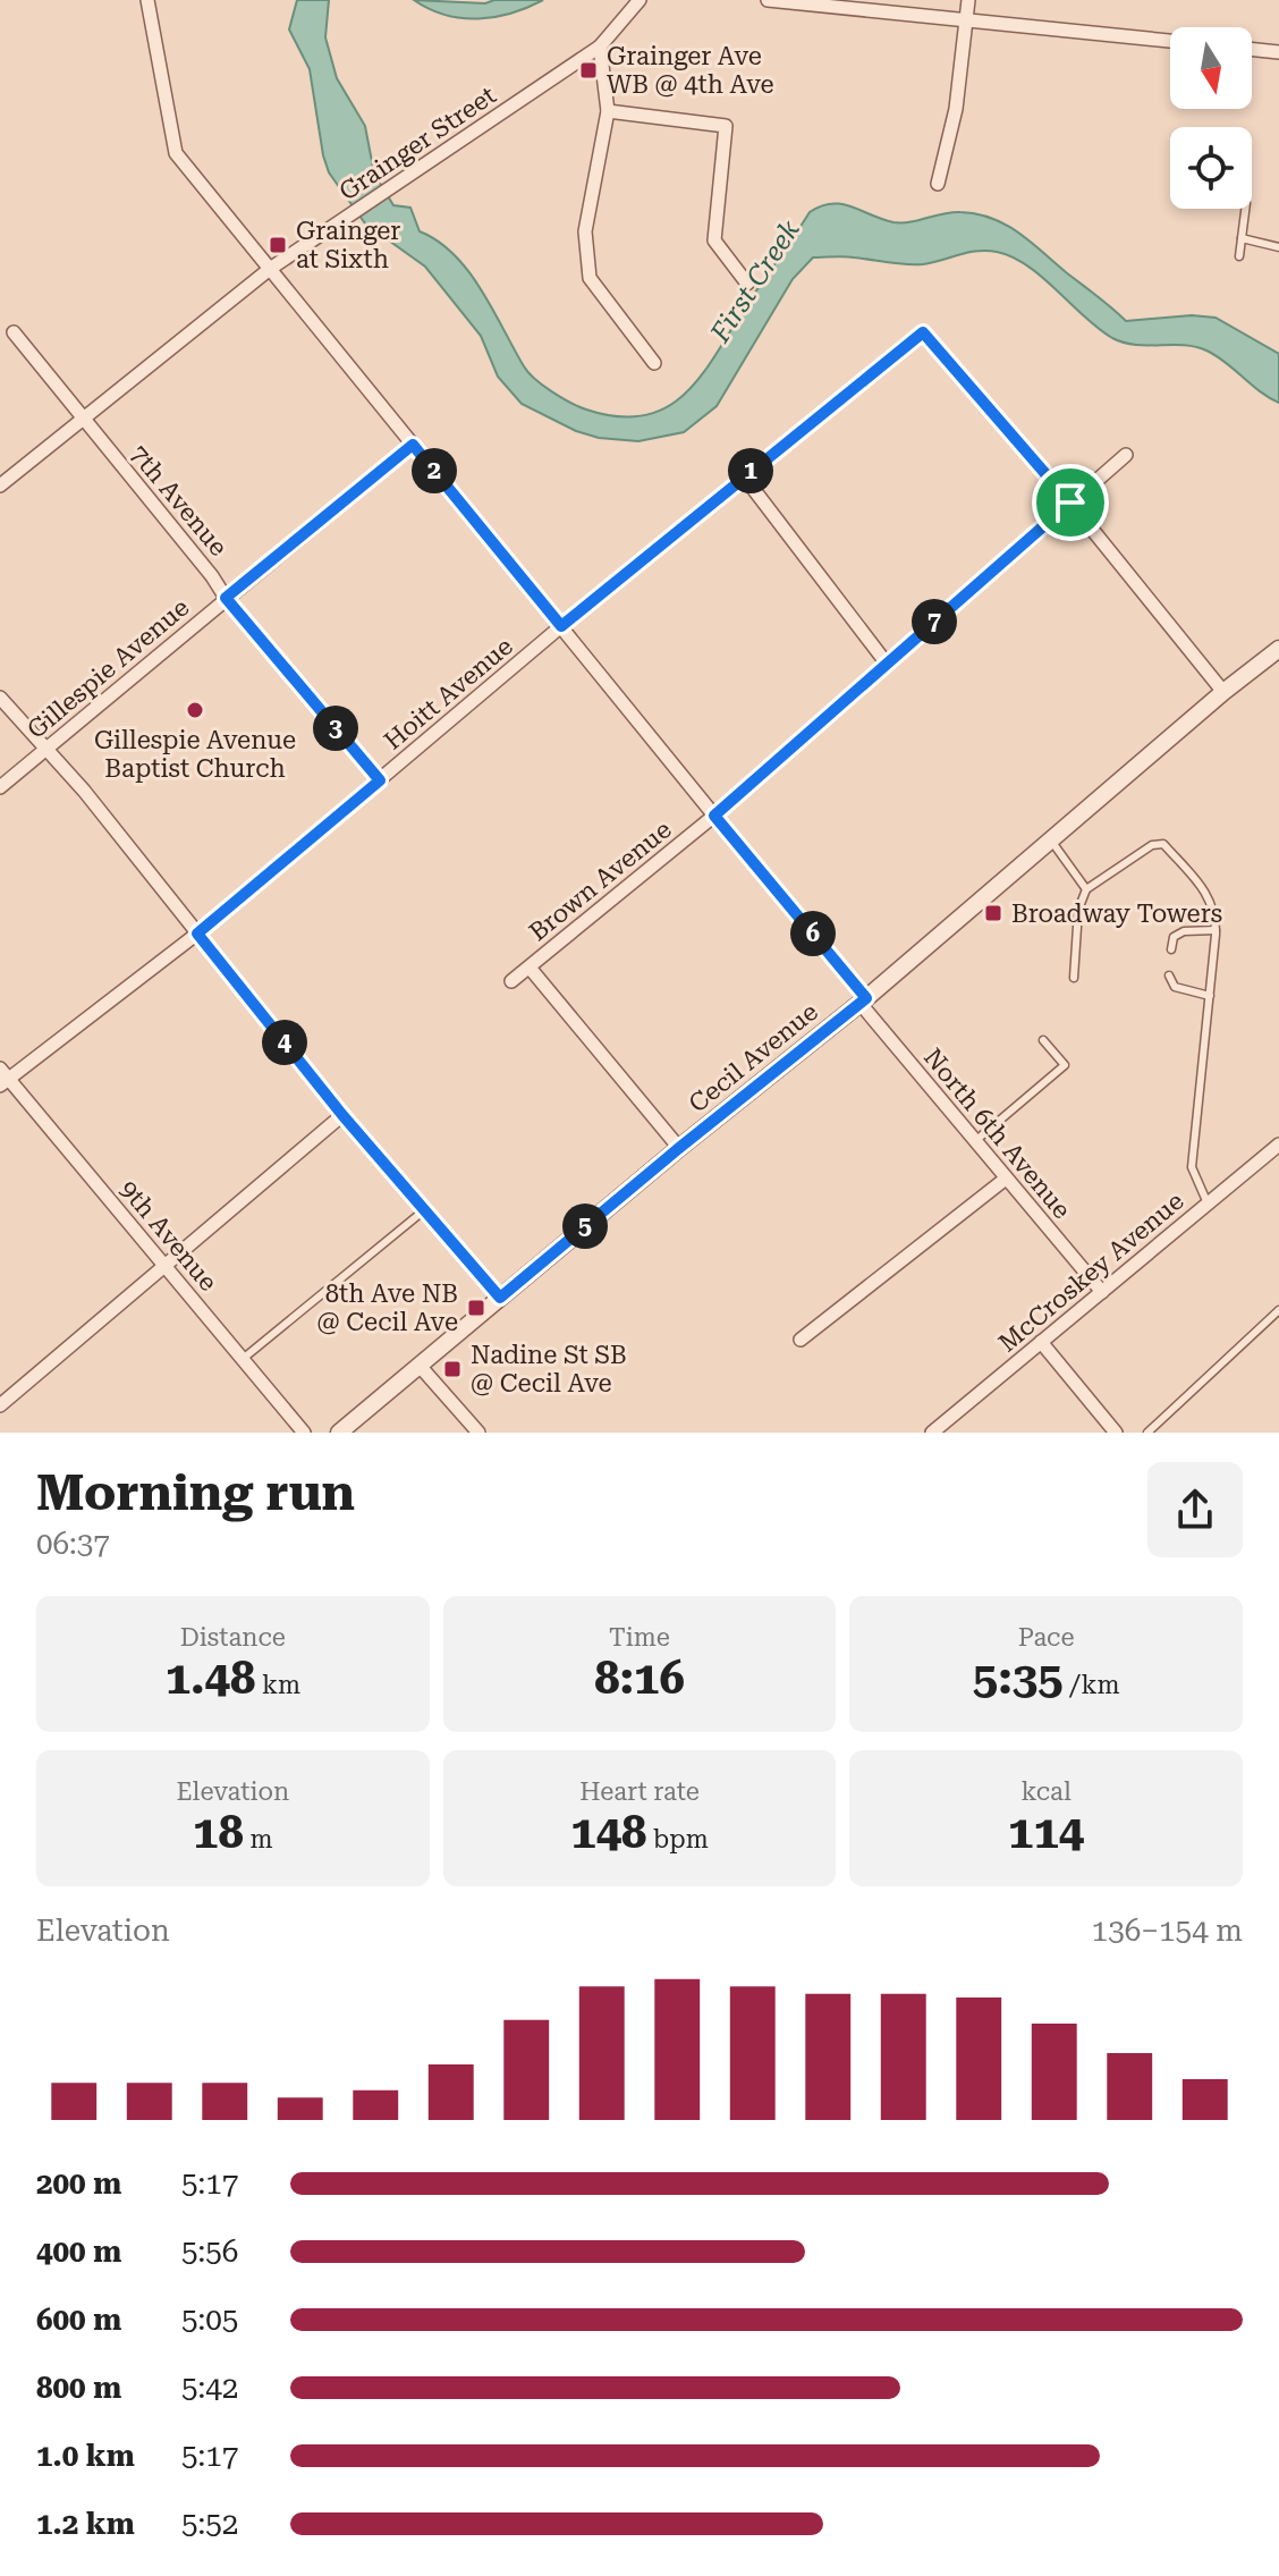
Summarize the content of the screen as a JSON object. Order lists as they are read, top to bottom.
{
  "streets": {
    "street": [
      "Grainger Street",
      "7th Avenue",
      "Gillespie Avenue",
      "Hoitt Avenue",
      "Brown Avenue",
      "Cecil Avenue",
      "North 6th Avenue",
      "9th Avenue",
      "McCroskey Avenue"
    ]
  },
  "crossings": [
    ["Grainger Street", "7th Avenue"],
    ["Grainger Street", "North 6th Avenue"],
    ["7th Avenue", "Gillespie Avenue"],
    ["7th Avenue", "Hoitt Avenue"],
    ["Gillespie Avenue", "North 6th Avenue"],
    ["Hoitt Avenue", "Brown Avenue"],
    ["Hoitt Avenue", "North 6th Avenue"],
    ["Hoitt Avenue", "9th Avenue"],
    ["Brown Avenue", "North 6th Avenue"],
    ["Cecil Avenue", "North 6th Avenue"],
    ["North 6th Avenue", "McCroskey Avenue"]
  ],
  "water": ["First Creek"],
  "places": {
    "transit": [
      "Grainger Ave WB @ 4th Ave",
      "Grainger at Sixth",
      "Broadway Towers",
      "8th Ave NB @ Cecil Ave",
      "Nadine St SB @ Cecil Ave"
    ],
    "other": ["Gillespie Avenue Baptist Church"]
  },
  "north": "bottom",
  "page": {
    "pins": [
      "1",
      "2",
      "7",
      "3",
      "6",
      "4",
      "5"
    ],
    "heading": ["Morning run", "06:37"],
    "stats": [
      ["Distance", "1.48 km"],
      ["Time", "8:16"],
      ["Pace", "5:35 /km"],
      ["Elevation", "18 m"],
      ["Heart rate", "148 bpm"],
      ["kcal", "114"]
    ],
    "chart": ["Elevation", "136–154 m"],
    "list": [
      {
        "name": "200 m",
        "note": "5:17"
      },
      {
        "name": "400 m",
        "note": "5:56"
      },
      {
        "name": "600 m",
        "note": "5:05"
      },
      {
        "name": "800 m",
        "note": "5:42"
      },
      {
        "name": "1.0 km",
        "note": "5:17"
      },
      {
        "name": "1.2 km",
        "note": "5:52"
      }
    ]
  }
}
